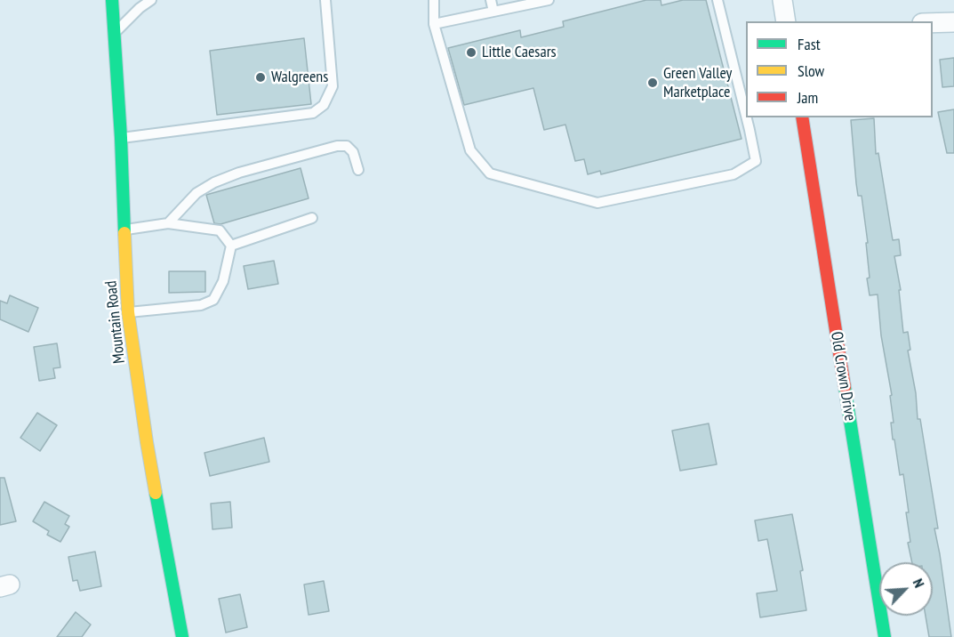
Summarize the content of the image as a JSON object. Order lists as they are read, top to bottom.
{
  "streets": {
    "main road": ["Mountain Road", "Old Crown Drive"]
  },
  "places": ["Little Caesars", "Walgreens", "Green Valley Marketplace"],
  "legend": ["Fast", "Slow", "Jam"],
  "north": "top right"
}
